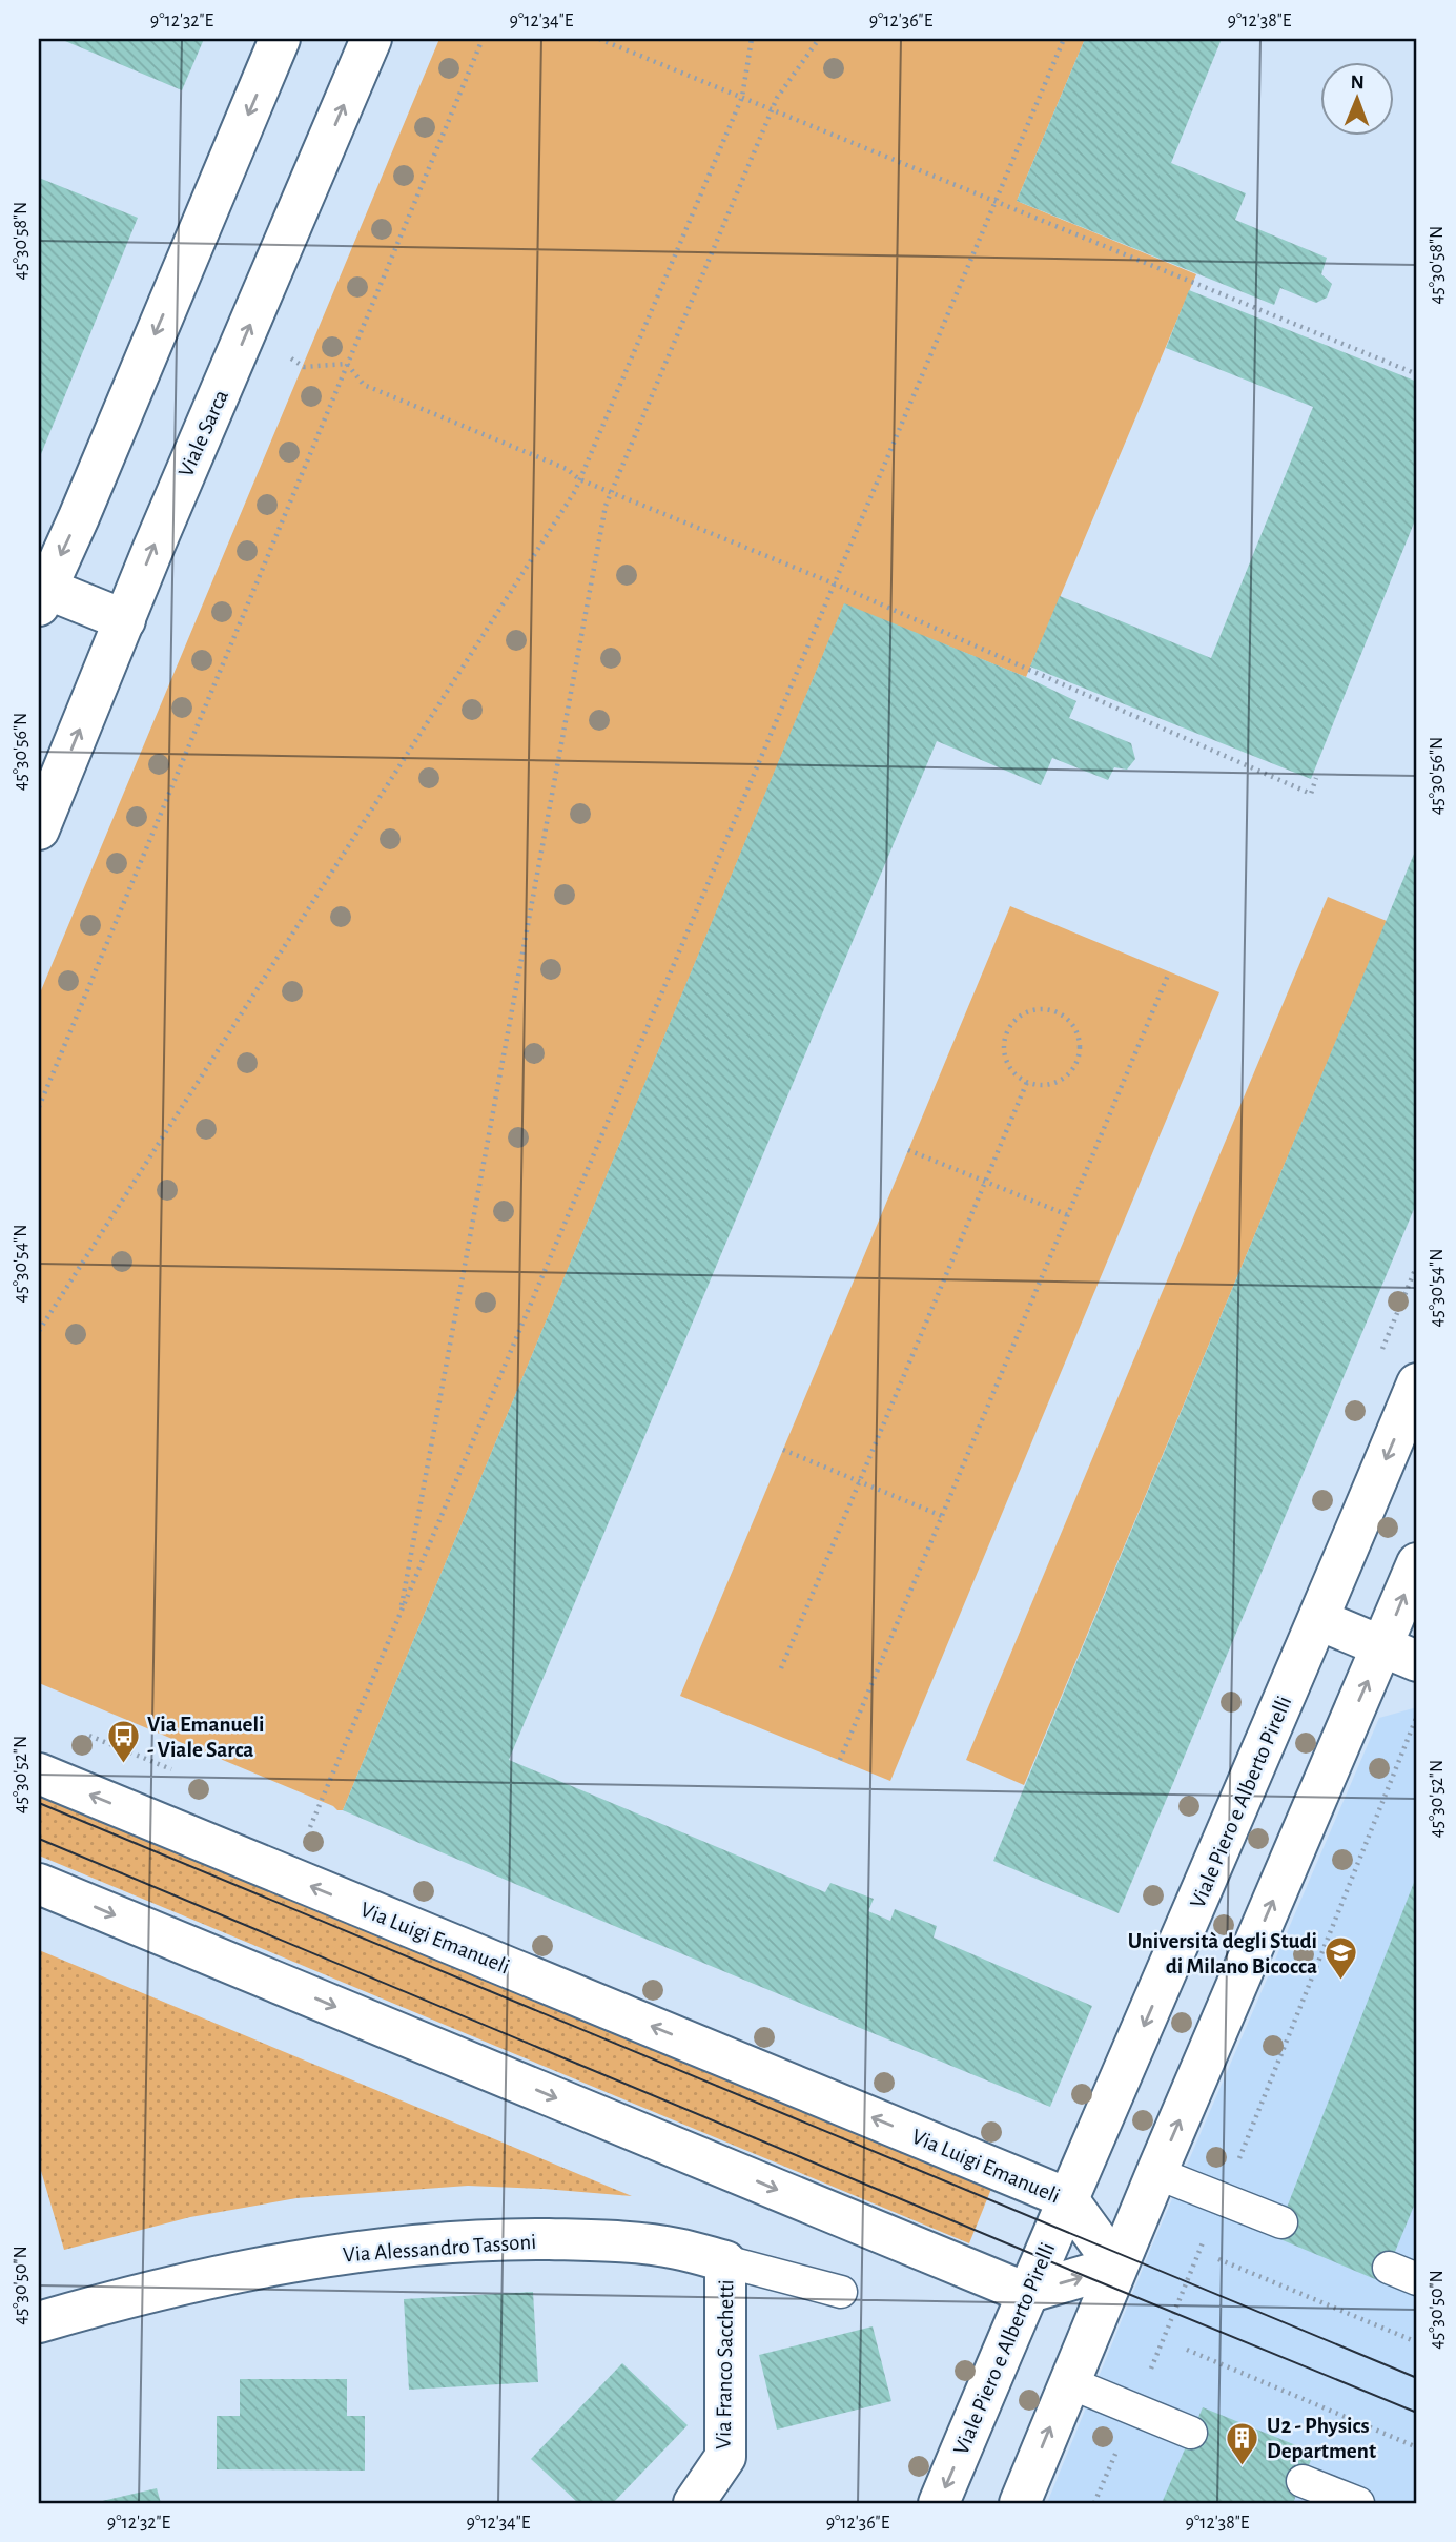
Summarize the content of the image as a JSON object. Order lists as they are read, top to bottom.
{
  "streets": {
    "street": [
      "Viale Sarca",
      "Viale Piero e Alberto Pirelli",
      "Via Luigi Emanueli",
      "Via Alessandro Tassoni",
      "Via Franco Sacchetti"
    ]
  },
  "crossings": [
    ["Viale Piero e Alberto Pirelli", "Via Luigi Emanueli"],
    ["Via Alessandro Tassoni", "Via Franco Sacchetti"]
  ],
  "places": {
    "bus stop": ["Via Emanueli - Viale Sarca"],
    "school or university": ["Università degli Studi di Milano Bicocca"],
    "building": ["U2 - Physics Department"]
  },
  "north": "top",
  "coordinates": [
    "9°12'32\"E",
    "9°12'34\"E",
    "9°12'36\"E",
    "9°12'38\"E",
    "45°30'58\"N",
    "45°30'56\"N",
    "45°30'54\"N",
    "45°30'52\"N",
    "45°30'50\"N"
  ]
}
